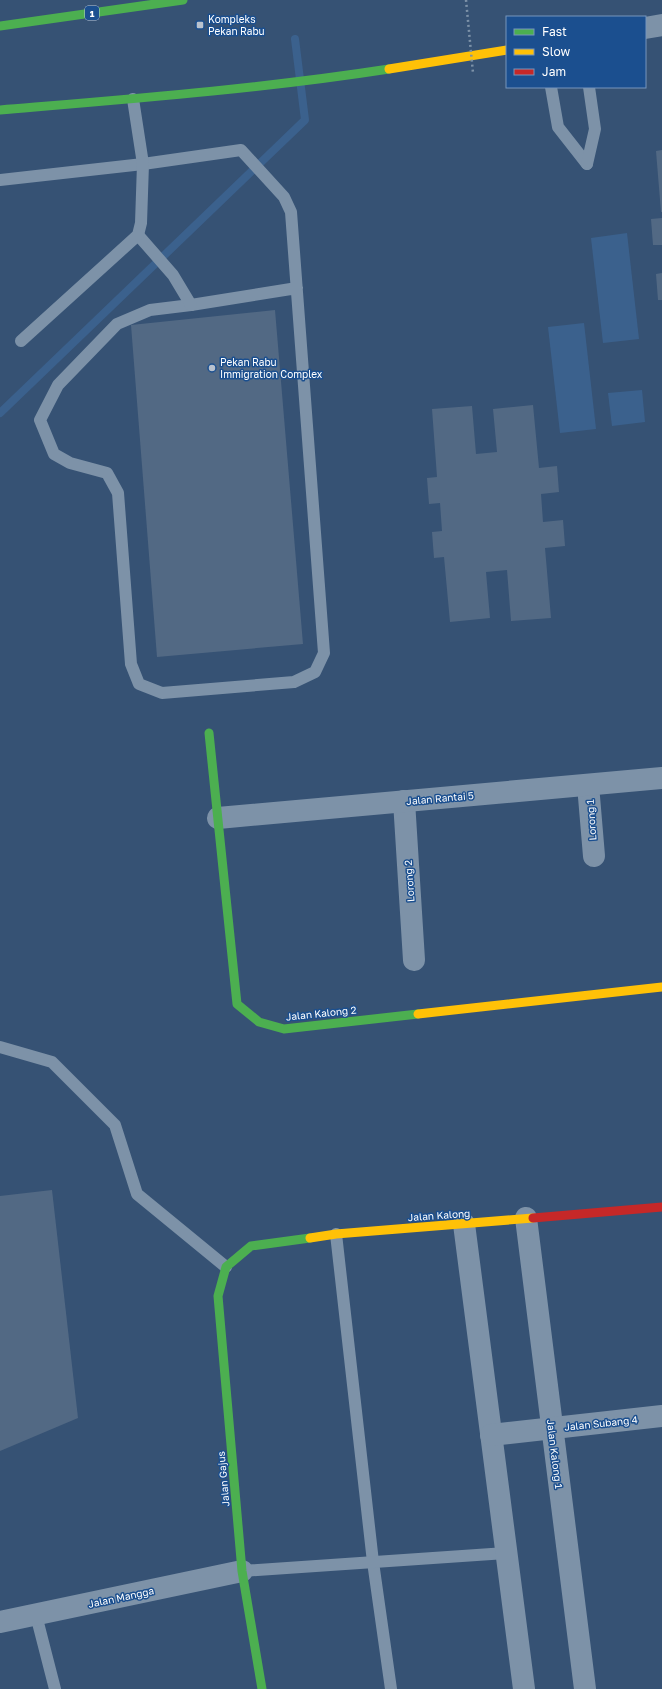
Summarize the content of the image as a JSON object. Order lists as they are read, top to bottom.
{
  "streets": {
    "main road": [
      "1",
      "Jalan Kalong 2",
      "Jalan Kalong",
      "Jalan Gajus"
    ],
    "street": [
      "Jalan Rantai 5",
      "Lorong 1",
      "Lorong 2",
      "Jalan Subang 4",
      "Jalan Kalong 1",
      "Jalan Mangga"
    ]
  },
  "crossings": [
    ["Jalan Rantai 5", "Lorong 1"],
    ["Jalan Rantai 5", "Lorong 2"],
    ["Jalan Rantai 5", "Jalan Kalong 2"],
    ["Jalan Kalong", "Jalan Kalong 1"],
    ["Jalan Kalong", "Jalan Gajus"],
    ["Jalan Subang 4", "Jalan Kalong 1"],
    ["Jalan Gajus", "Jalan Mangga"]
  ],
  "places": {
    "transit": ["Kompleks Pekan Rabu"],
    "other": ["Pekan Rabu Immigration Complex"]
  },
  "legend": ["Fast", "Slow", "Jam"]
}
